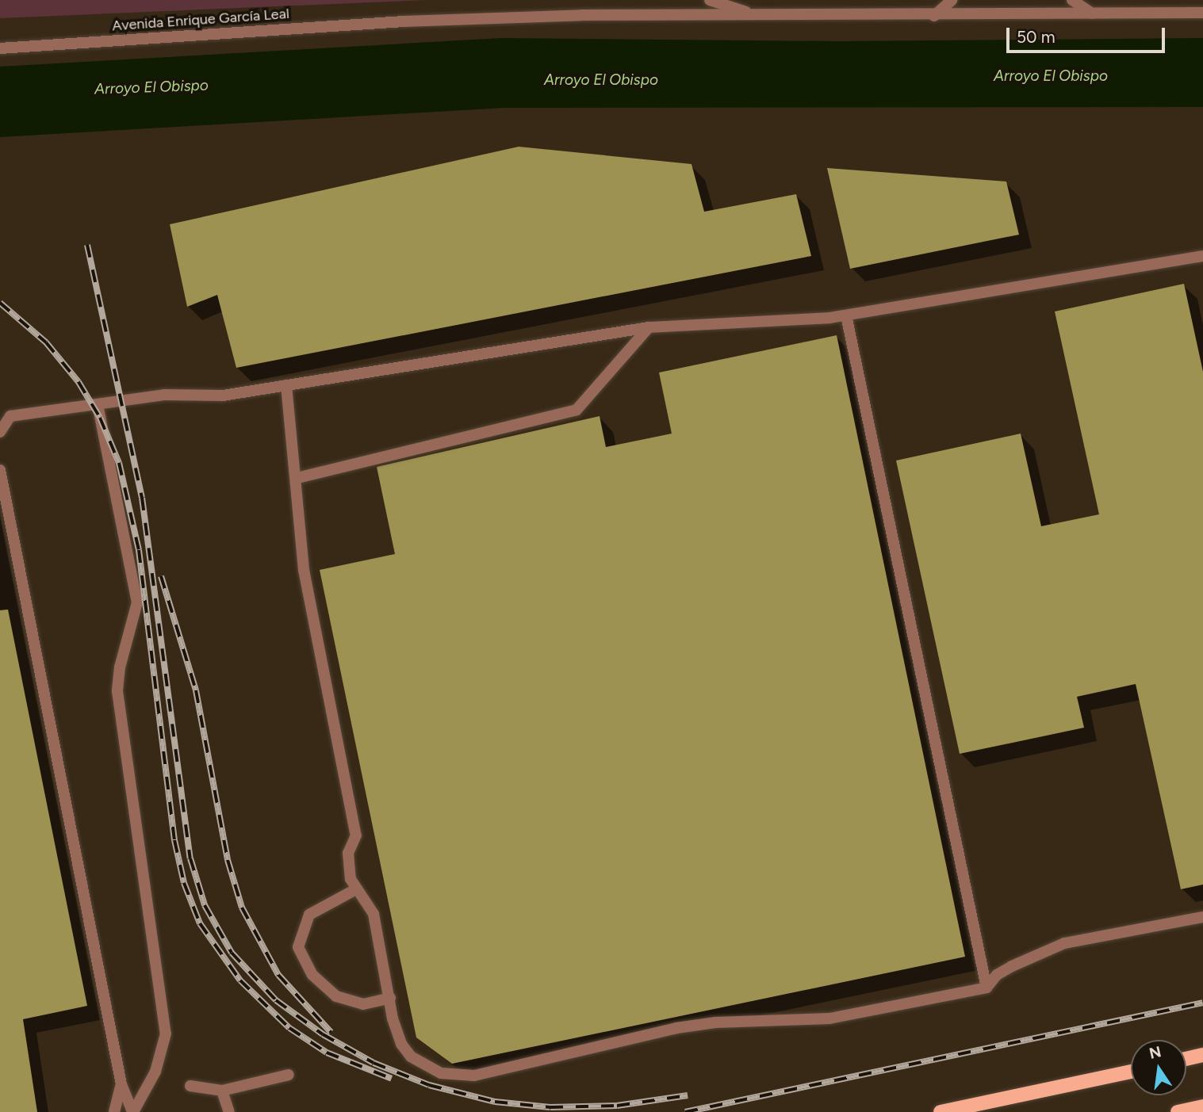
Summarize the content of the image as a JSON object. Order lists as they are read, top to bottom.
{
  "streets": {
    "street": ["Avenida Enrique García Leal"]
  },
  "water": ["Arroyo El Obispo"],
  "scale_bar": "50 m",
  "north": "top"
}
